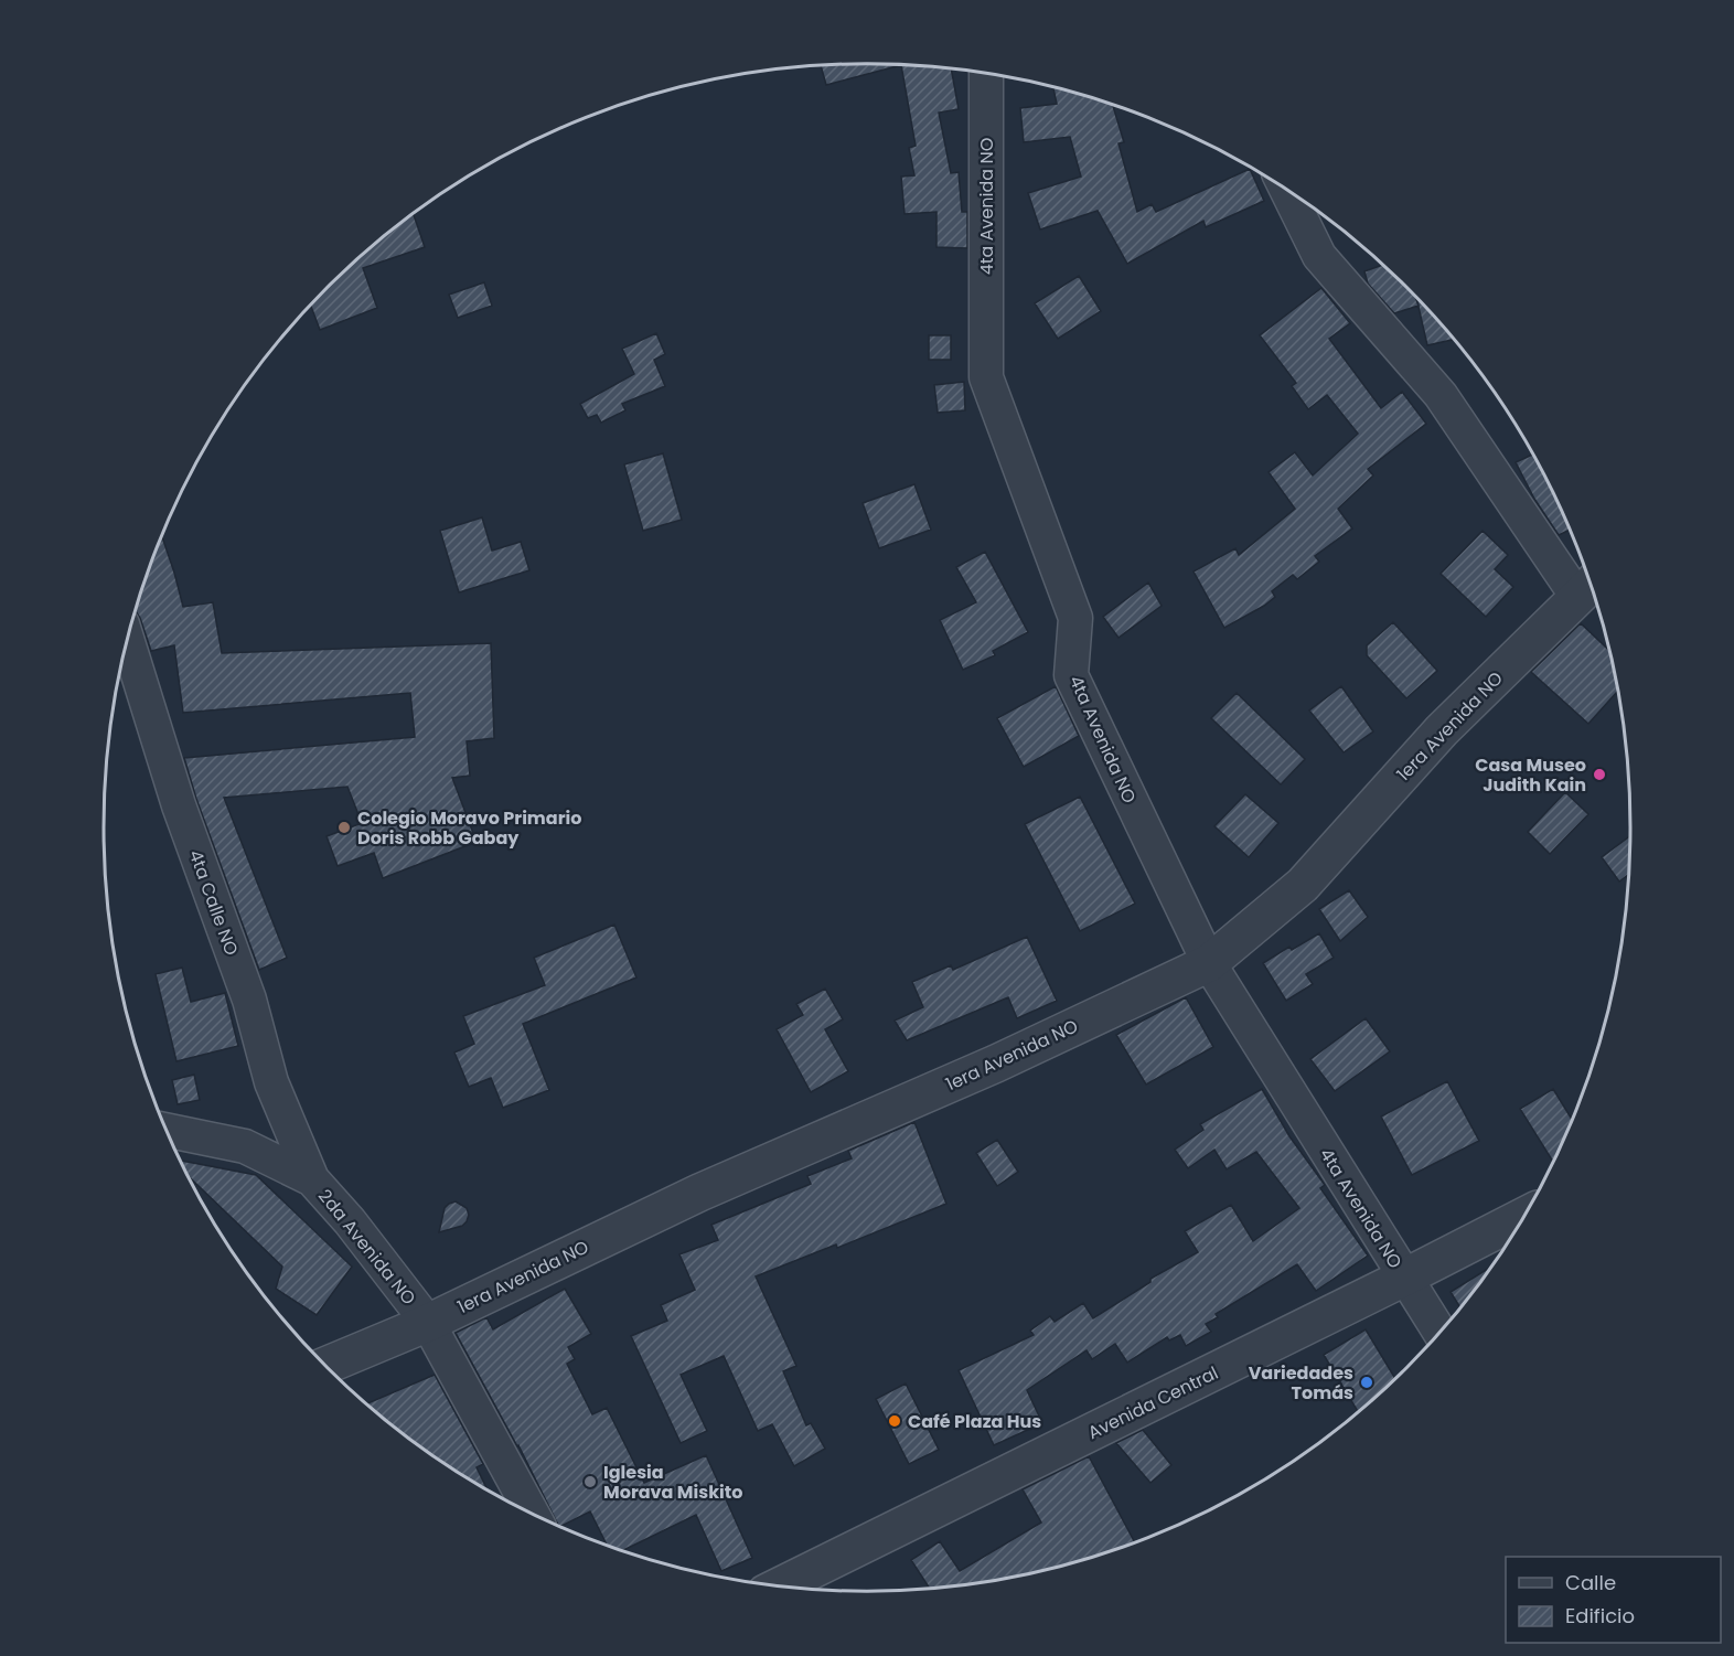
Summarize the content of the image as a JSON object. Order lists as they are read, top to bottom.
{
  "streets": {
    "street": [
      "4ta Avenida NO",
      "1era Avenida NO",
      "4ta Calle NO",
      "2da Avenida NO",
      "Avenida Central"
    ]
  },
  "crossings": [
    ["4ta Avenida NO", "1era Avenida NO"],
    ["4ta Avenida NO", "Avenida Central"],
    ["1era Avenida NO", "2da Avenida NO"],
    ["4ta Calle NO", "2da Avenida NO"]
  ],
  "places": [
    "Casa Museo Judith Kain",
    "Colegio Moravo Primario Doris Robb Gabay",
    "Variedades Tomás",
    "Café Plaza Hus",
    "Iglesia Morava Miskito"
  ],
  "legend": ["Calle", "Edificio"]
}
